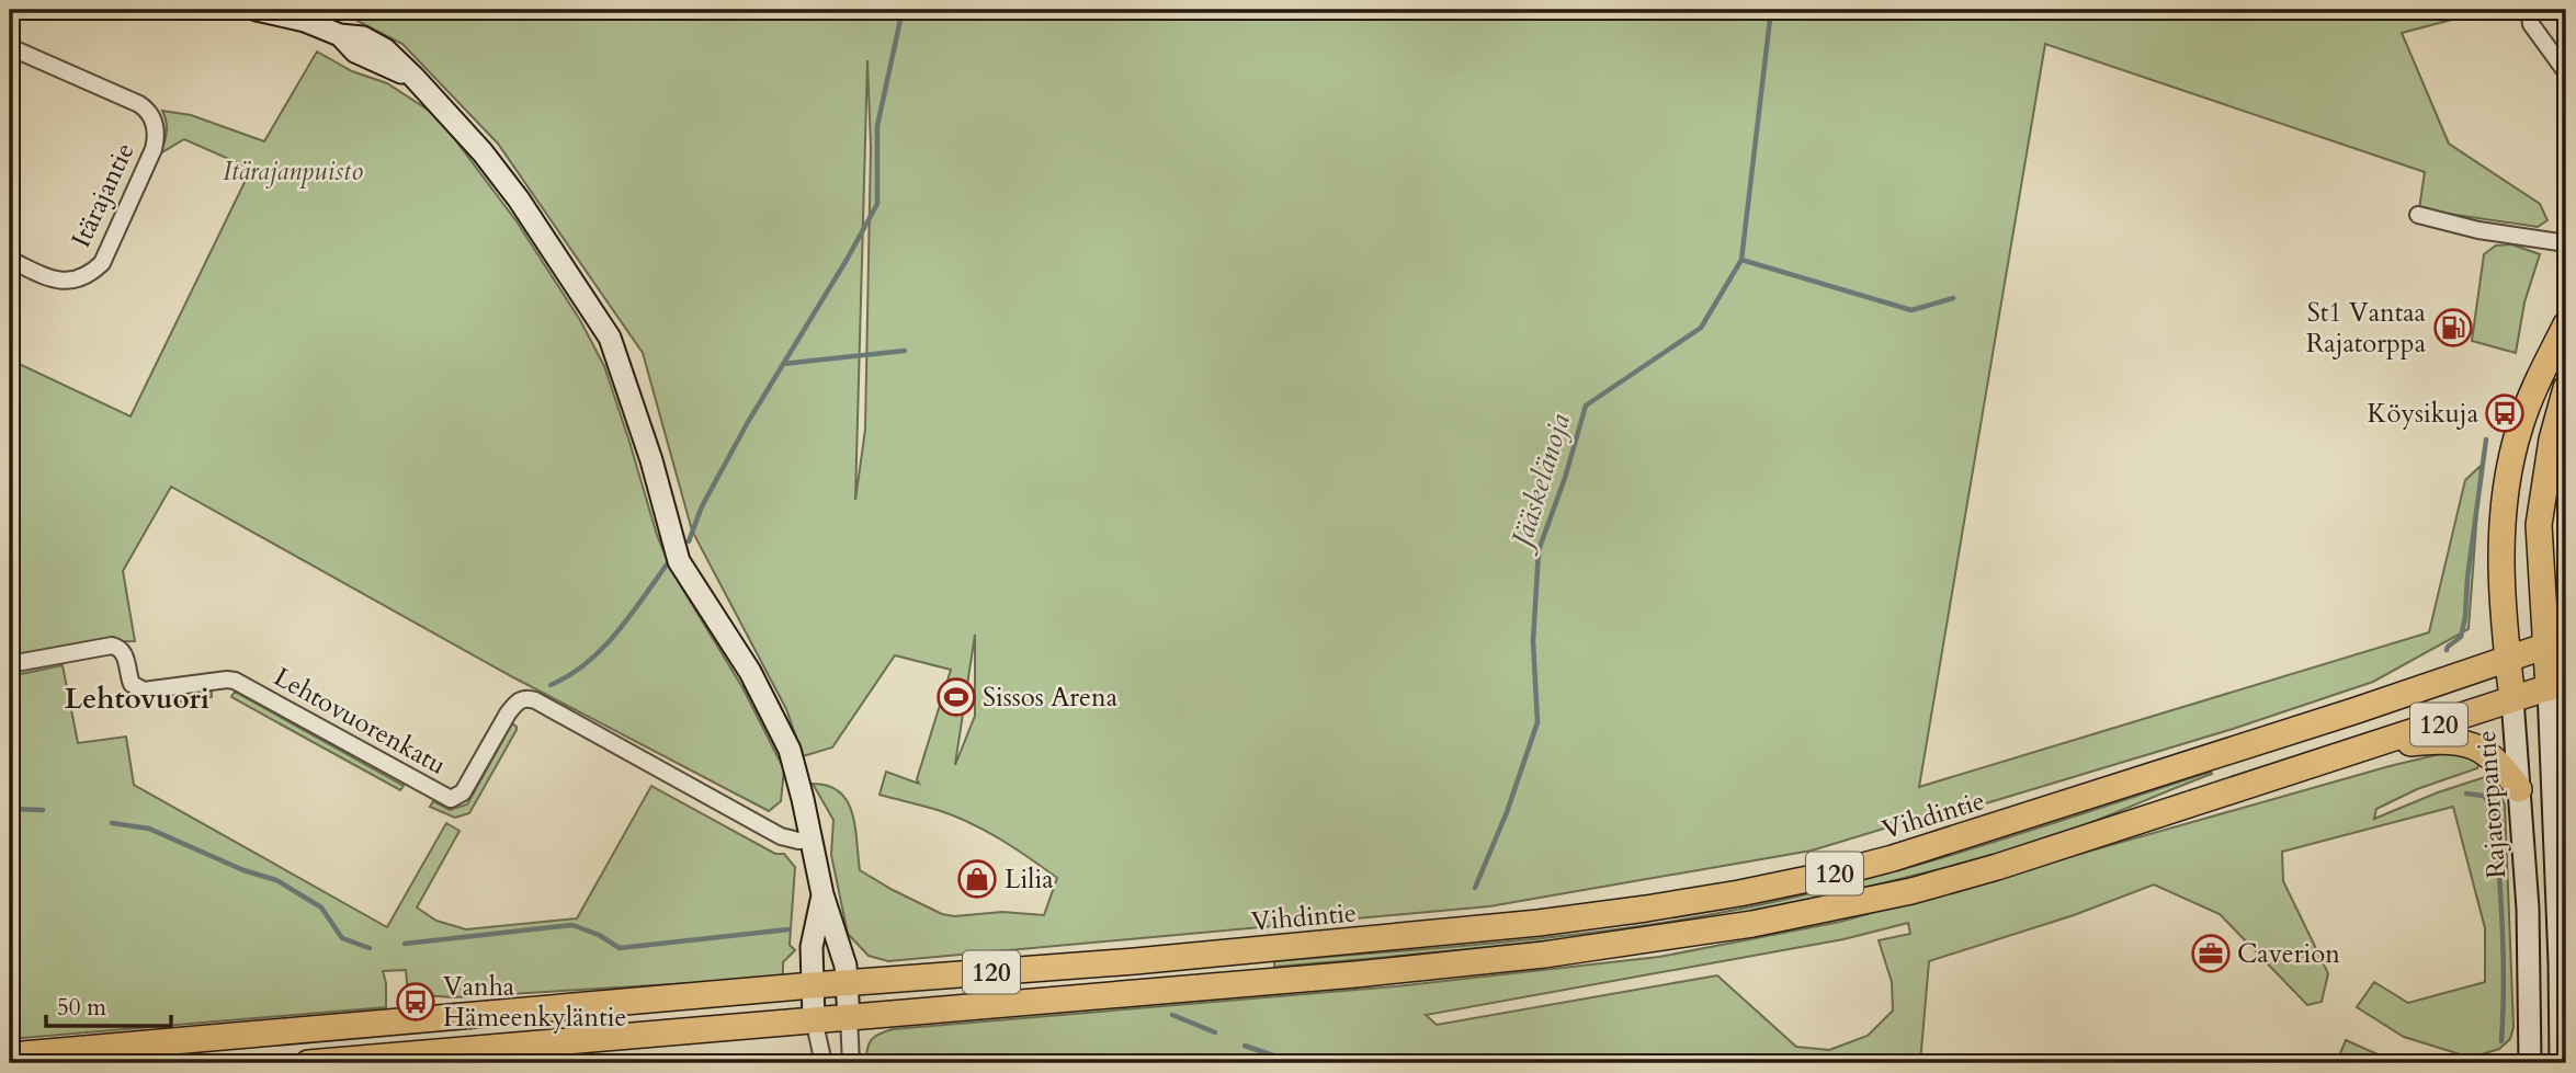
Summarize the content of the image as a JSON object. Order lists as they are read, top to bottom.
{
  "streets": {
    "main road": ["120", "Rajatorpantie", "Vihdintie"],
    "street": ["Itärajantie", "Lehtovuorenkatu"]
  },
  "crossings": [
    ["120", "Rajatorpantie"],
    ["Rajatorpantie", "Vihdintie"]
  ],
  "districts": ["Lehtovuori"],
  "water": ["Jääskelänoja"],
  "parks": ["Itärajanpuisto"],
  "places": {
    "fuel station": ["St1 Vantaa Rajatorppa"],
    "bus stop": ["Köysikuja", "Vanha Hämeenkyläntie"],
    "sports": ["Sissos Arena"],
    "shop": ["Lilia"],
    "office": ["Caverion"]
  },
  "scale_bar": "50 m"
}
